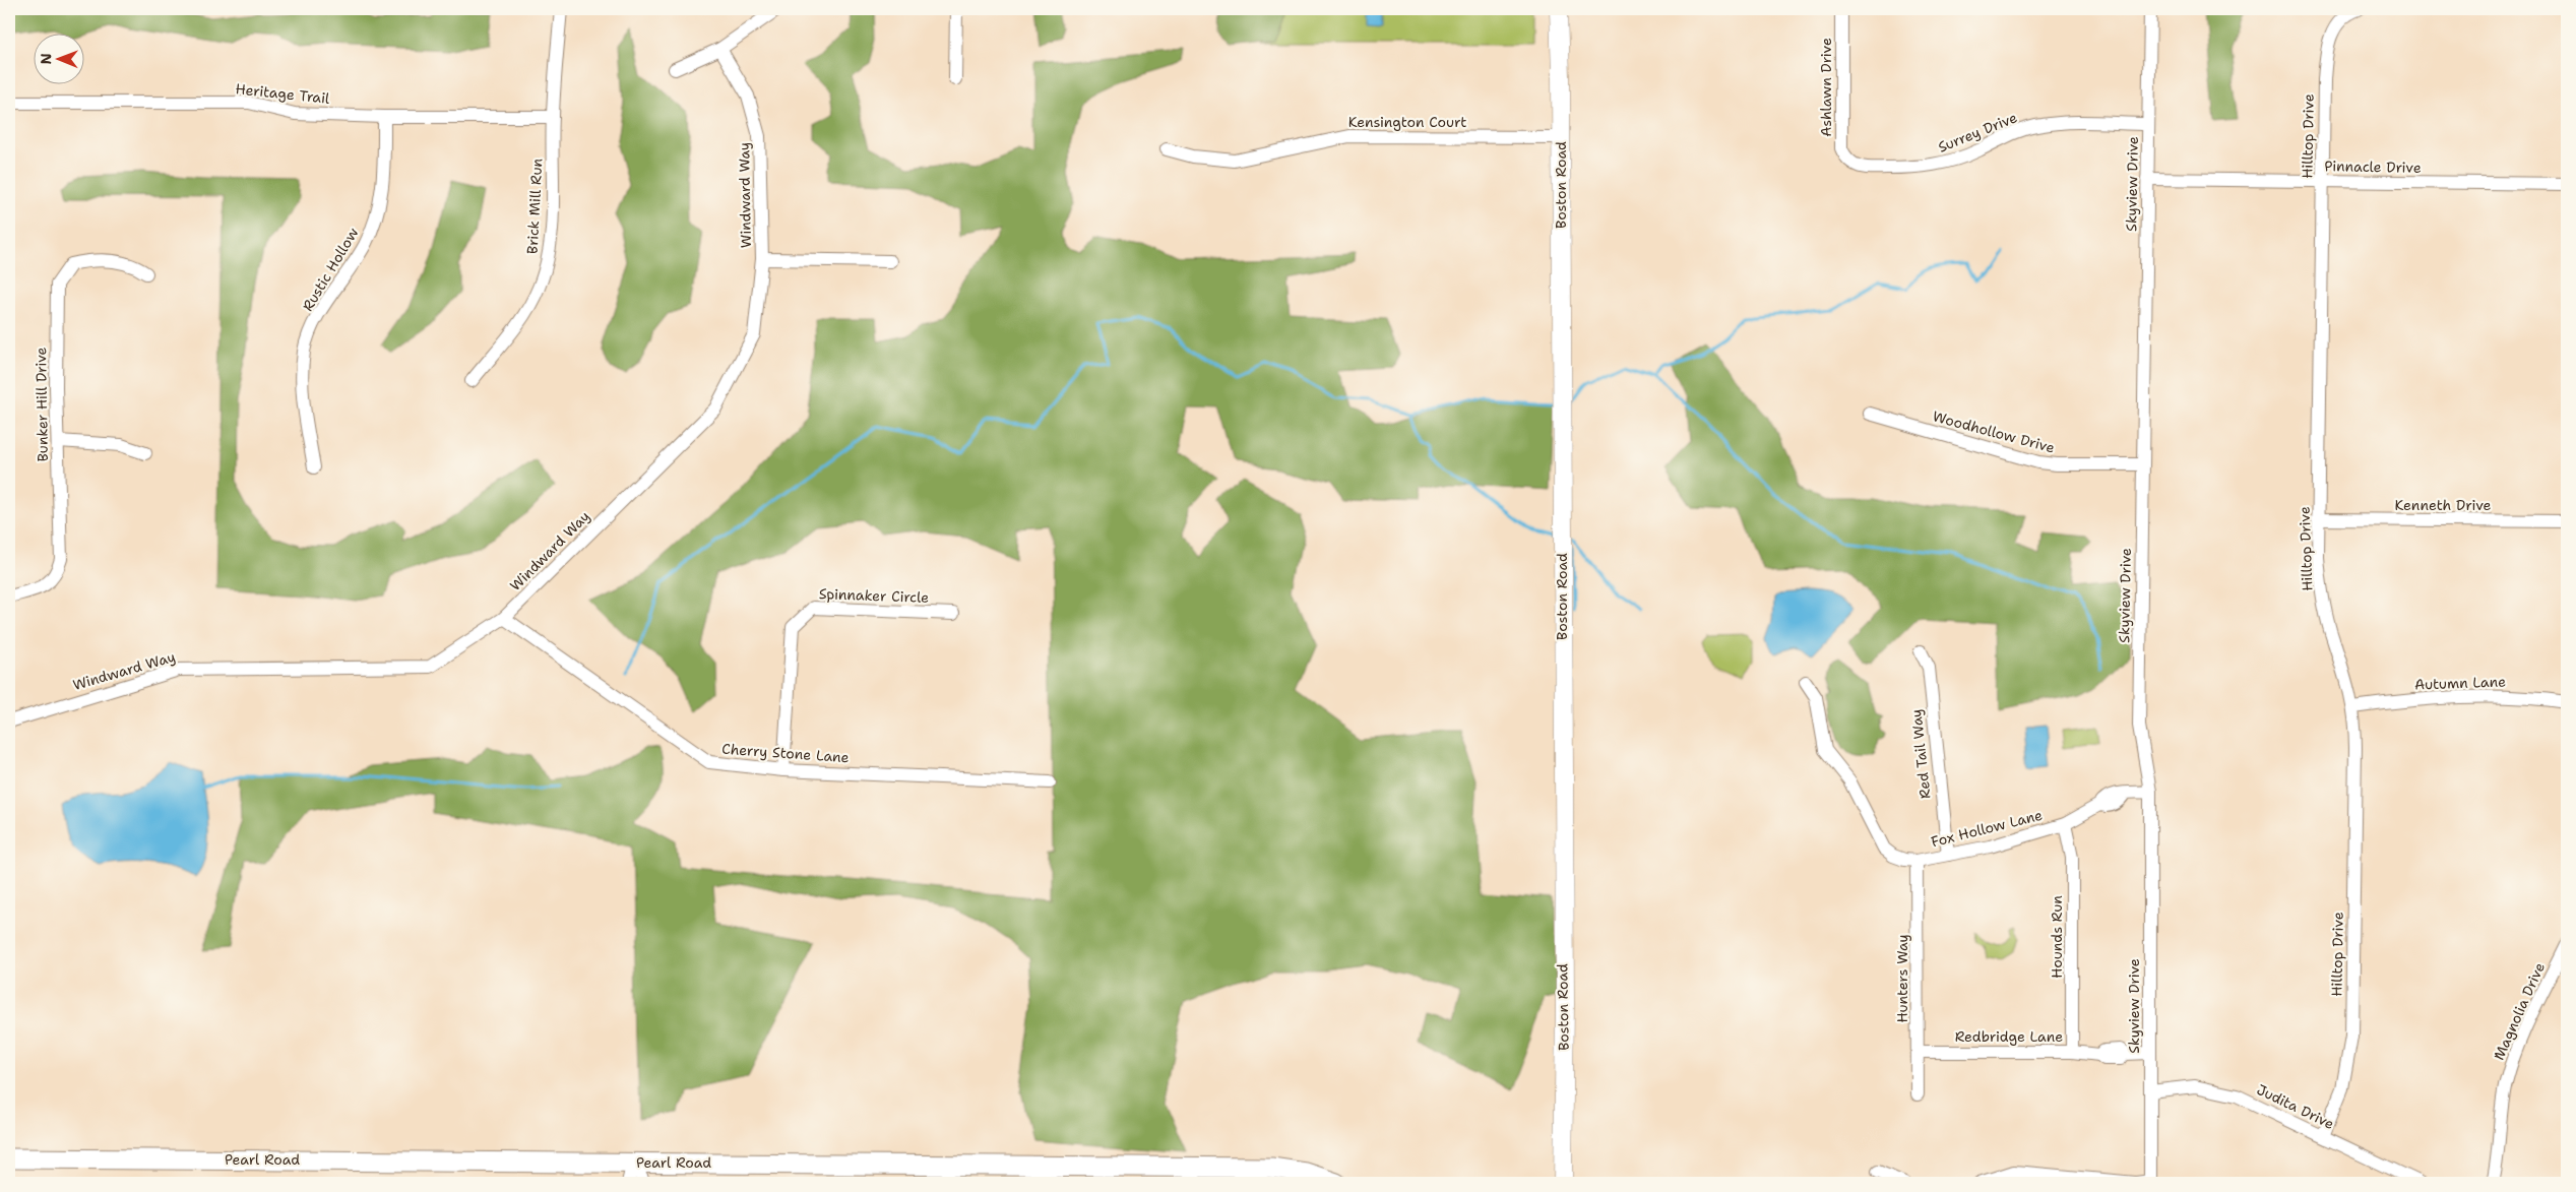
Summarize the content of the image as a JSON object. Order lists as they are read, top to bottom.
{
  "streets": {
    "main road": ["Pearl Road"],
    "street": [
      "Ashlawn Drive",
      "Heritage Trail",
      "Kensington Court",
      "Surrey Drive",
      "Hilltop Drive",
      "Pinnacle Drive",
      "Skyview Drive",
      "Boston Road",
      "Windward Way",
      "Brick Mill Run",
      "Rustic Hollow",
      "Bunker Hill Drive",
      "Woodhollow Drive",
      "Kenneth Drive",
      "Spinnaker Circle",
      "Autumn Lane",
      "Cherry Stone Lane",
      "Red Tail Way",
      "Fox Hollow Lane",
      "Hounds Run",
      "Hunters Way",
      "Magnolia Drive",
      "Redbridge Lane",
      "Judita Drive"
    ]
  },
  "crossings": [
    ["Ashlawn Drive", "Surrey Drive"],
    ["Heritage Trail", "Brick Mill Run"],
    ["Heritage Trail", "Rustic Hollow"],
    ["Kensington Court", "Boston Road"],
    ["Surrey Drive", "Skyview Drive"],
    ["Hilltop Drive", "Pinnacle Drive"],
    ["Hilltop Drive", "Kenneth Drive"],
    ["Hilltop Drive", "Autumn Lane"],
    ["Hilltop Drive", "Judita Drive"],
    ["Pinnacle Drive", "Skyview Drive"],
    ["Skyview Drive", "Woodhollow Drive"],
    ["Skyview Drive", "Fox Hollow Lane"],
    ["Skyview Drive", "Redbridge Lane"],
    ["Skyview Drive", "Judita Drive"],
    ["Windward Way", "Cherry Stone Lane"],
    ["Spinnaker Circle", "Cherry Stone Lane"],
    ["Red Tail Way", "Fox Hollow Lane"],
    ["Fox Hollow Lane", "Hounds Run"],
    ["Fox Hollow Lane", "Hunters Way"],
    ["Hounds Run", "Redbridge Lane"],
    ["Hunters Way", "Redbridge Lane"]
  ],
  "north": "left"
}
